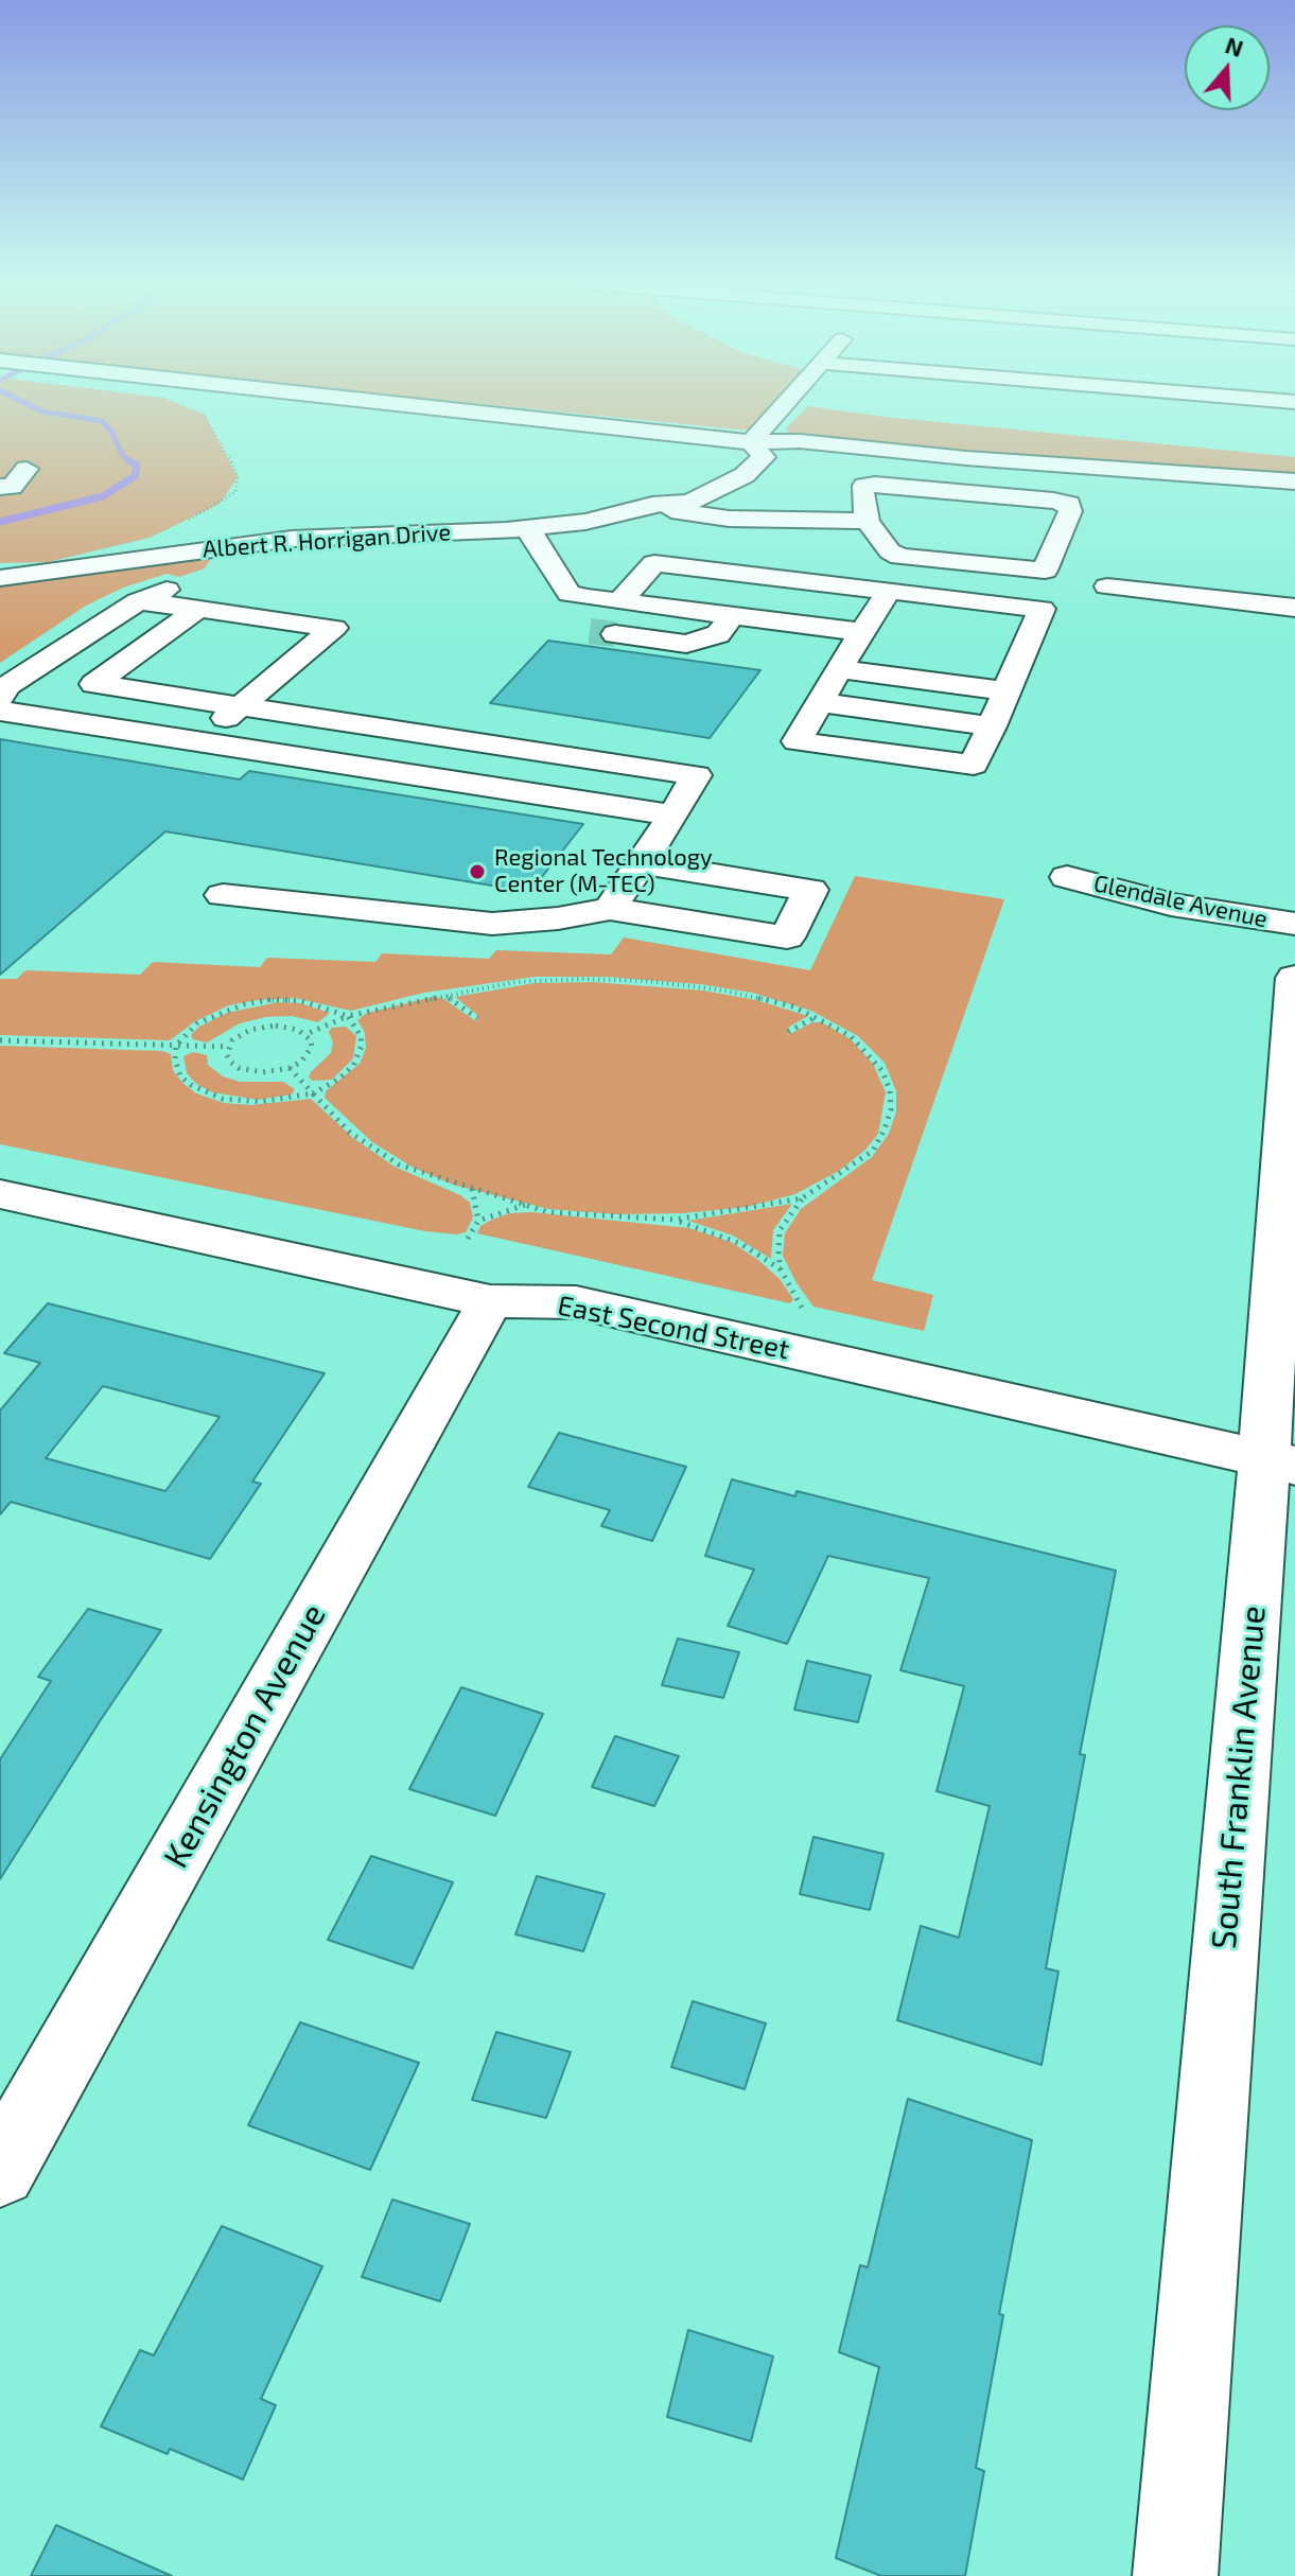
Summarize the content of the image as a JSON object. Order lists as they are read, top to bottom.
{
  "streets": {
    "street": [
      "Albert R. Horrigan Drive",
      "Glendale Avenue",
      "East Second Street",
      "Kensington Avenue",
      "South Franklin Avenue"
    ]
  },
  "crossings": [
    ["East Second Street", "Kensington Avenue"],
    ["East Second Street", "South Franklin Avenue"]
  ],
  "places": ["Regional Technology Center (M-TEC)"],
  "north": "top"
}
